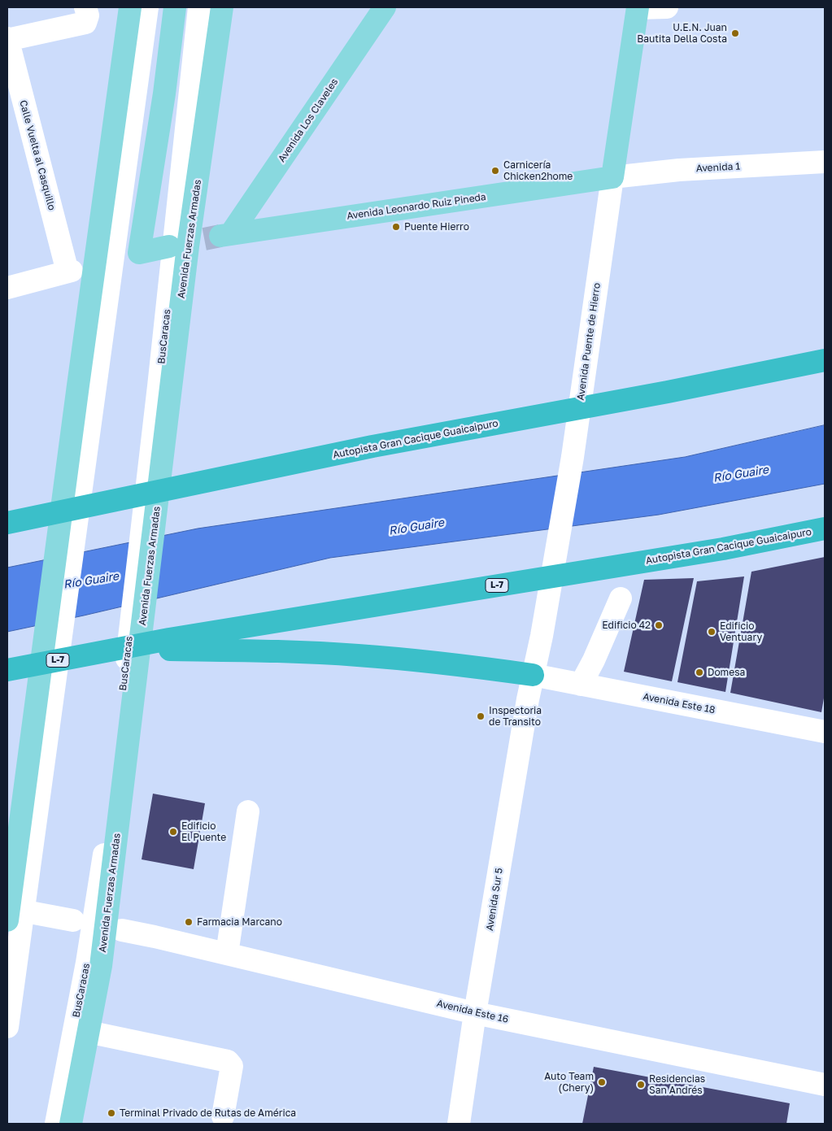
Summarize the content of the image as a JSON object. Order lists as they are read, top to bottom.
{
  "streets": {
    "highway": ["Autopista Gran Cacique Guaicaipuro", "L-7"],
    "main road": [
      "Avenida Los Claveles",
      "Avenida Leonardo Ruiz Pineda",
      "Avenida Fuerzas Armadas",
      "Avenida Puente de Hierro"
    ],
    "street": [
      "Calle Vuelta al Casquillo",
      "Avenida 1",
      "BusCaracas",
      "Avenida Este 18",
      "Avenida Sur 5",
      "Avenida Este 16"
    ]
  },
  "crossings": [
    ["Avenida Los Claveles", "Avenida Leonardo Ruiz Pineda"],
    ["Avenida 1", "Avenida Leonardo Ruiz Pineda"],
    ["Avenida 1", "Avenida Puente de Hierro"],
    ["Avenida Leonardo Ruiz Pineda", "Avenida Puente de Hierro"],
    ["Avenida Fuerzas Armadas", "BusCaracas"],
    ["Avenida Puente de Hierro", "Avenida Este 18"],
    ["Avenida Puente de Hierro", "Avenida Sur 5"],
    ["Avenida Este 18", "Avenida Sur 5"],
    ["Avenida Sur 5", "Avenida Este 16"]
  ],
  "water": ["Río Guaire"],
  "places": [
    "U.E.N. Juan Bautita Della Costa",
    "Carnicería Chicken2home",
    "Puente Hierro",
    "Edificio 42",
    "Edificio Ventuary",
    "Domesa",
    "Inspectoria de Transito",
    "Edificio El Puente",
    "Farmacia Marcano",
    "Auto Team (Chery)",
    "Residencias San Andrés",
    "Terminal Privado de Rutas de América"
  ]
}
